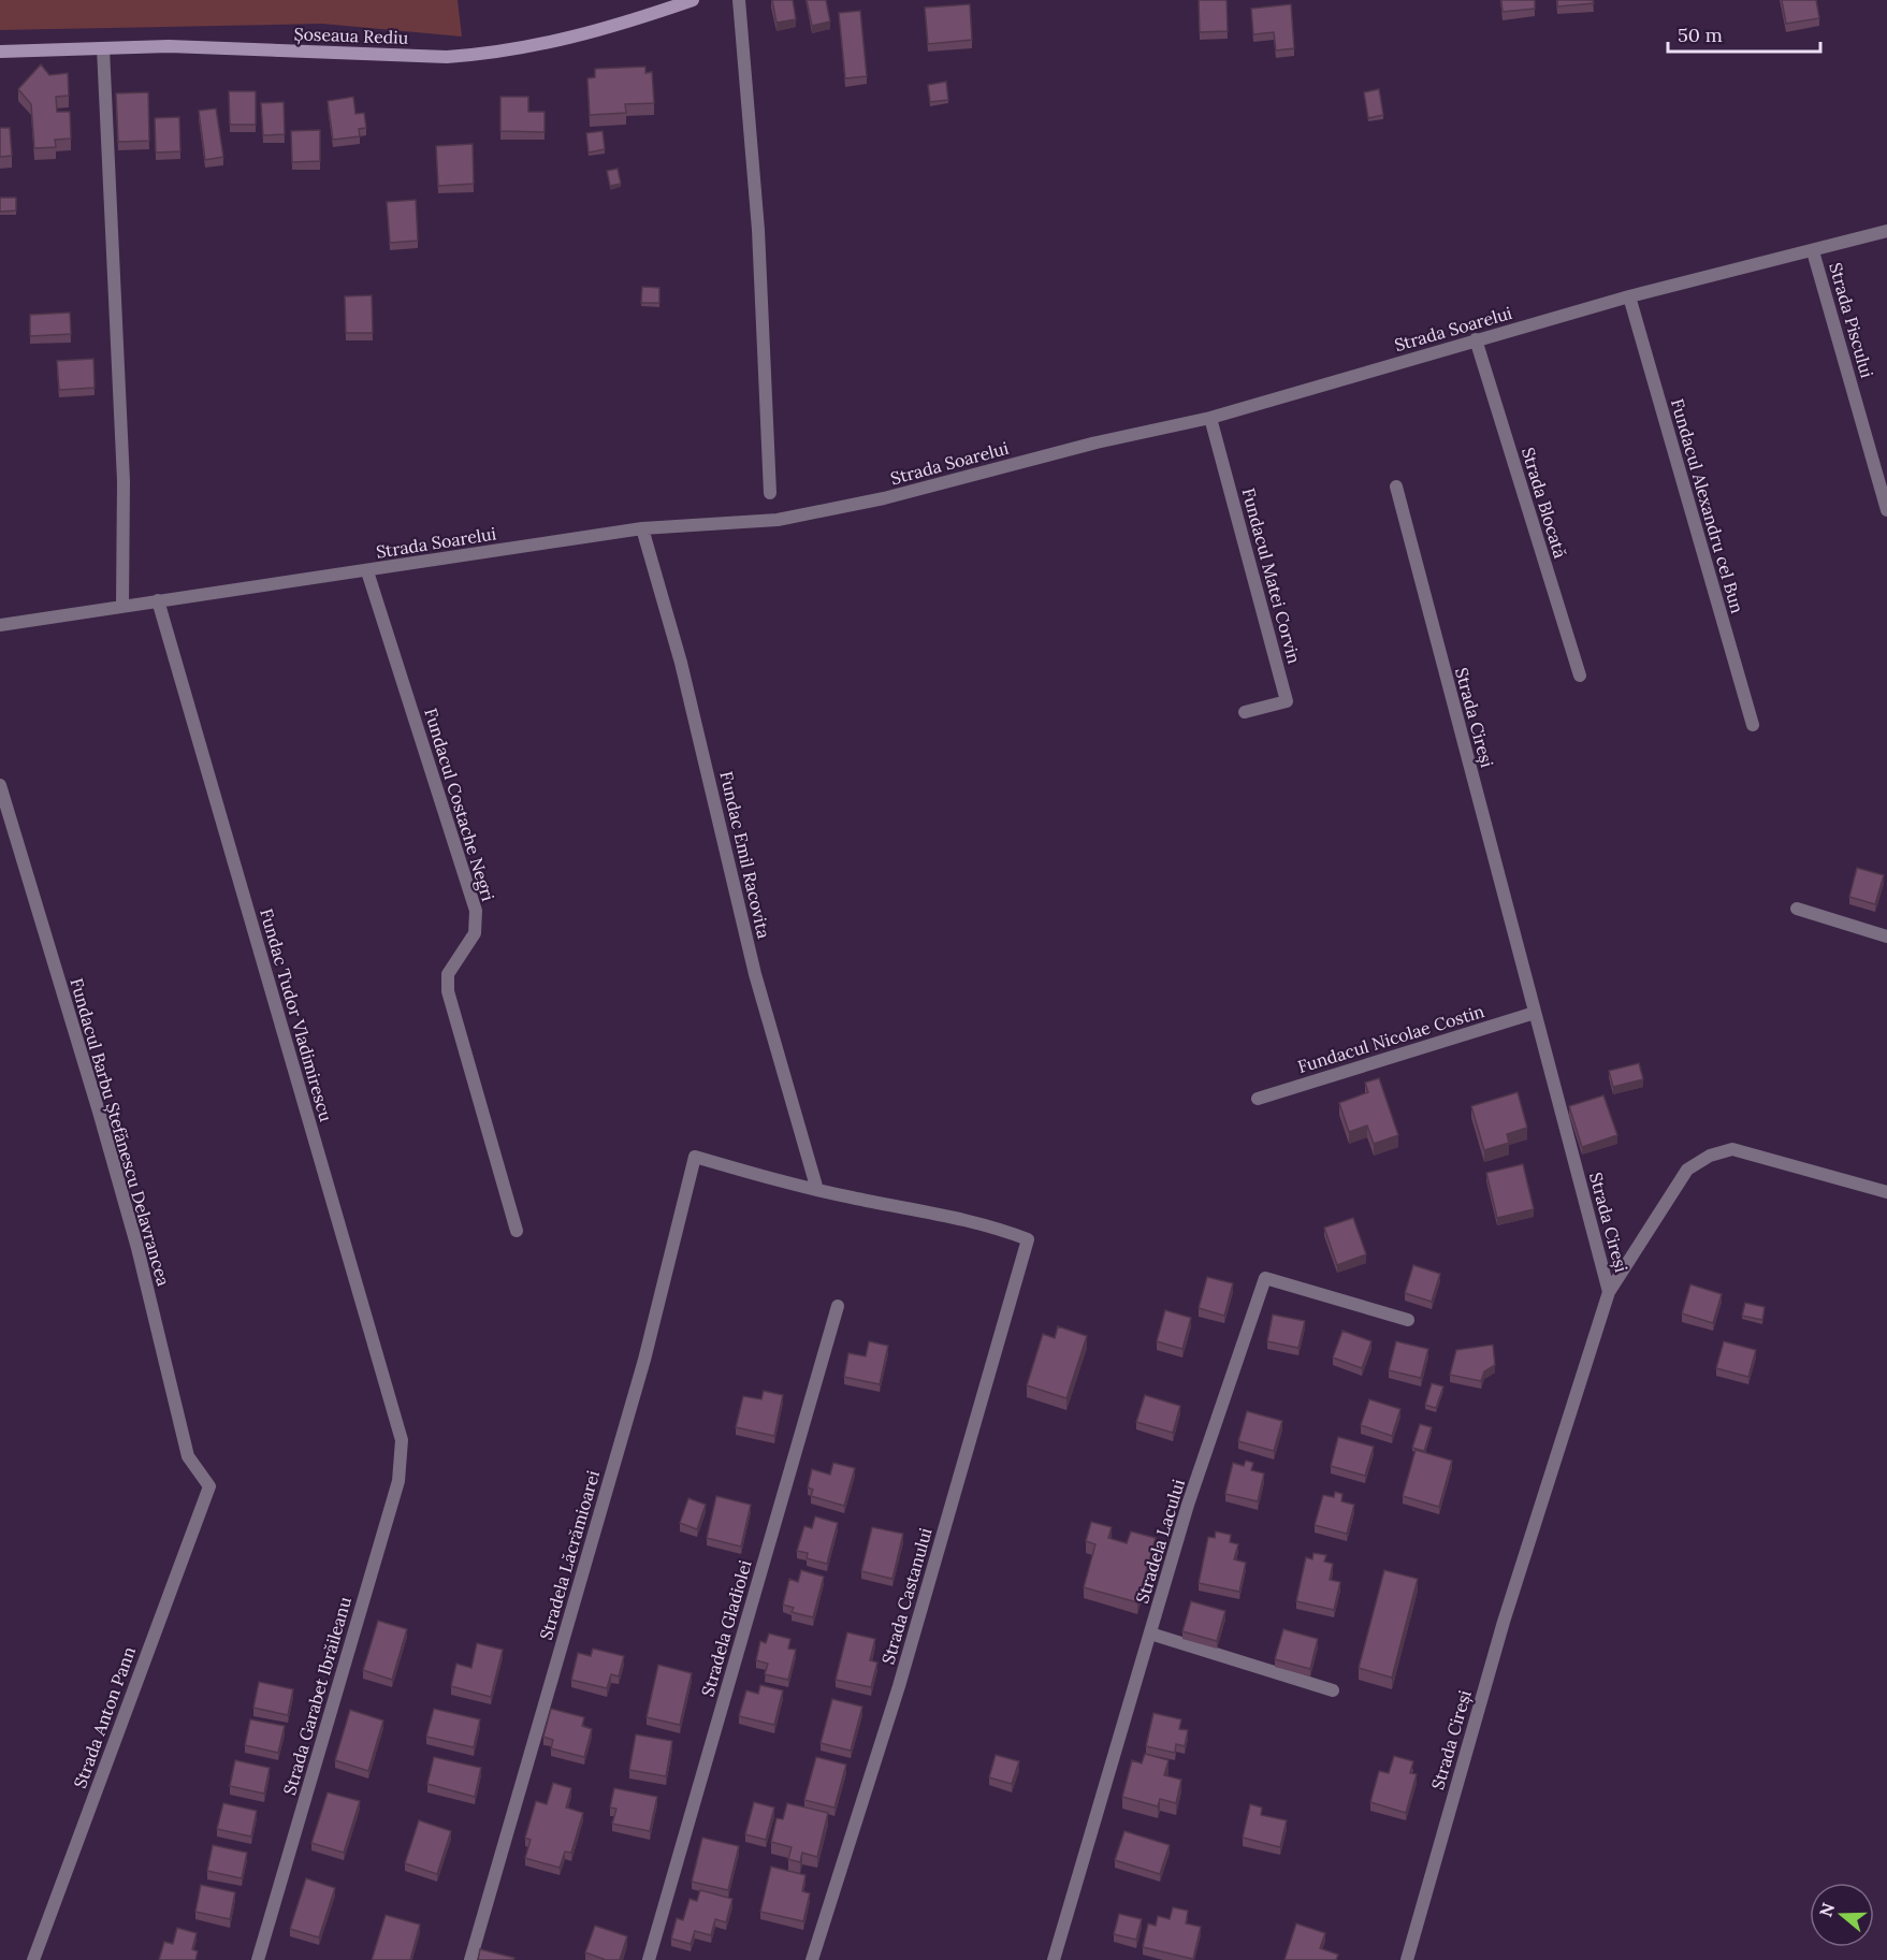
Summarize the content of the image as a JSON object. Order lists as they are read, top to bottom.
{
  "streets": {
    "main road": ["Șoseaua Rediu"],
    "street": [
      "Strada Piscului",
      "Strada Soarelui",
      "Strada Blocată",
      "Fundacul Alexandru cel Bun",
      "Fundacul Matei Corvin",
      "Strada Cireși",
      "Fundacul Costache Negri",
      "Fundac Emil Racovita",
      "Fundac Tudor Vladimirescu",
      "Fundacul Nicolae Costin",
      "Fundacul Barbu Ștefănescu Delavrancea",
      "Stradela Lacului",
      "Stradela Lăcrămioarei",
      "Strada Castanului",
      "Stradela Gladiolei",
      "Strada Garabet Ibrăileanu",
      "Strada Anton Pann"
    ]
  },
  "crossings": [
    ["Strada Piscului", "Strada Soarelui"],
    ["Strada Soarelui", "Strada Blocată"],
    ["Strada Soarelui", "Fundacul Alexandru cel Bun"],
    ["Strada Soarelui", "Fundacul Matei Corvin"],
    ["Strada Soarelui", "Fundacul Costache Negri"],
    ["Strada Soarelui", "Fundac Emil Racovita"],
    ["Strada Soarelui", "Fundac Tudor Vladimirescu"],
    ["Strada Cireși", "Fundacul Nicolae Costin"],
    ["Fundac Emil Racovita", "Stradela Lăcrămioarei"],
    ["Fundac Emil Racovita", "Strada Castanului"],
    ["Fundac Tudor Vladimirescu", "Strada Garabet Ibrăileanu"],
    ["Fundacul Barbu Ștefănescu Delavrancea", "Strada Anton Pann"],
    ["Stradela Lăcrămioarei", "Strada Castanului"]
  ],
  "scale_bar": "50 m",
  "north": "left"
}
